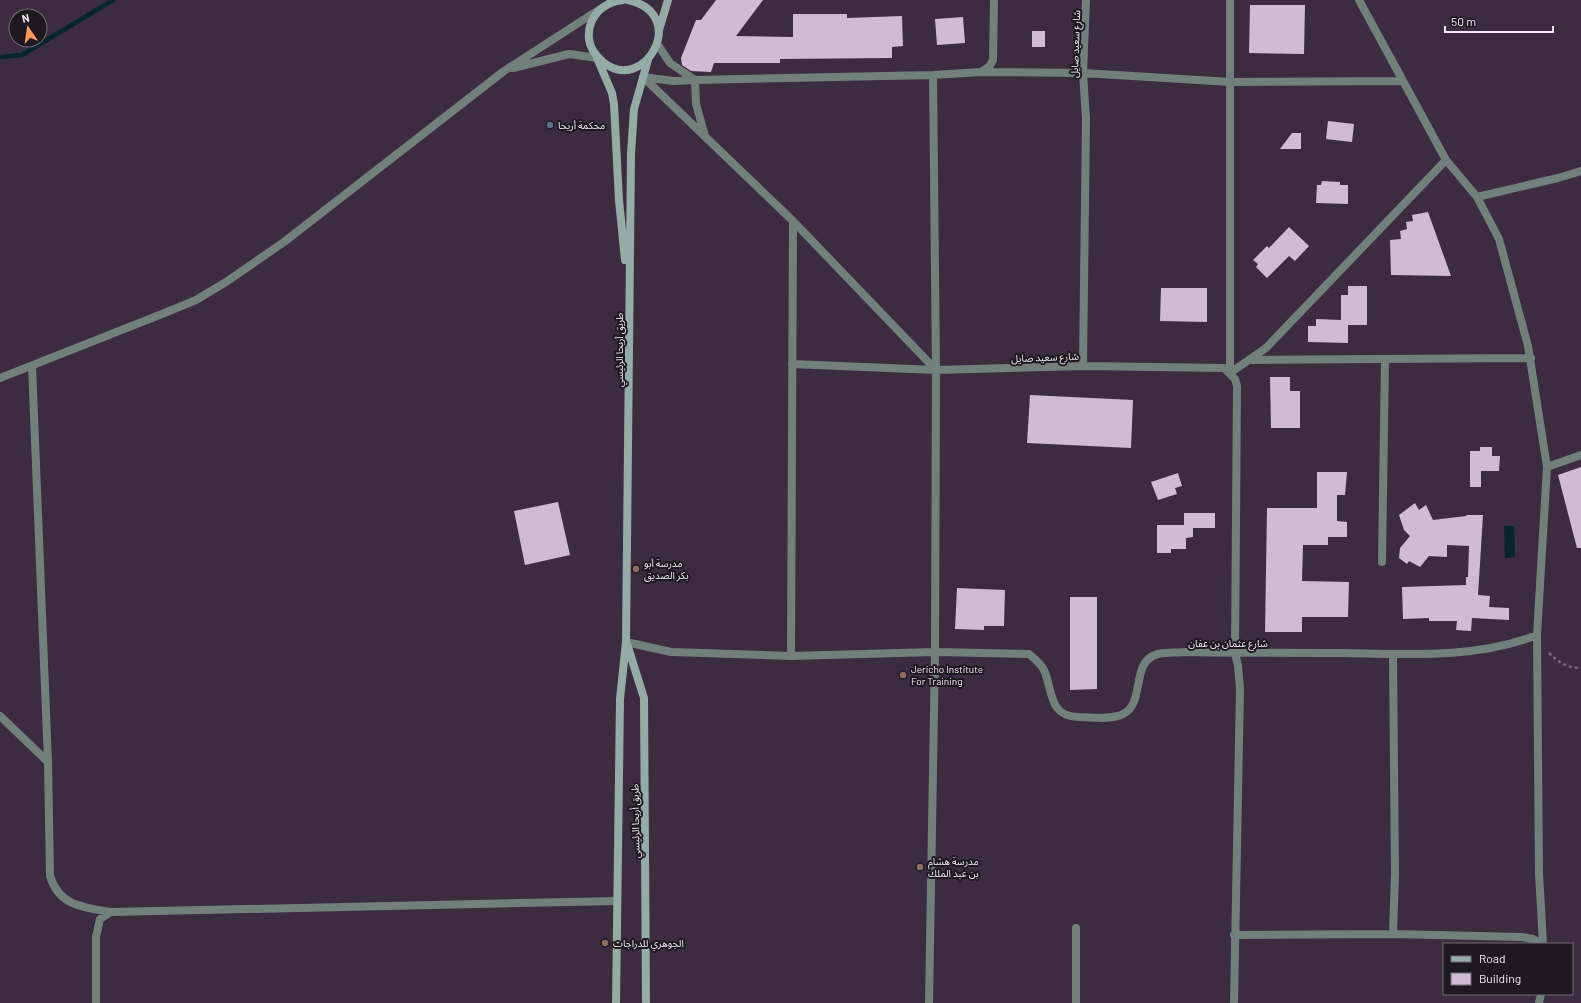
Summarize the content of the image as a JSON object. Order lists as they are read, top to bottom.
{
  "streets": {
    "main road": ["طريق أريحا الرئيسي"],
    "street": ["شارع سعيد صايل", "شارع عثمان بن عفان"]
  },
  "crossings": [
    ["طريق أريحا الرئيسي", "شارع عثمان بن عفان"]
  ],
  "places": [
    "محكمة أريحا",
    "مدرسة أبو بكر الصديق",
    "Jericho Institute For Training",
    "مدرسة هشام بن عبد الملك",
    "الجوهري للدراجات"
  ],
  "legend": ["Road", "Building"],
  "scale_bar": "50 m",
  "north": "top"
}
